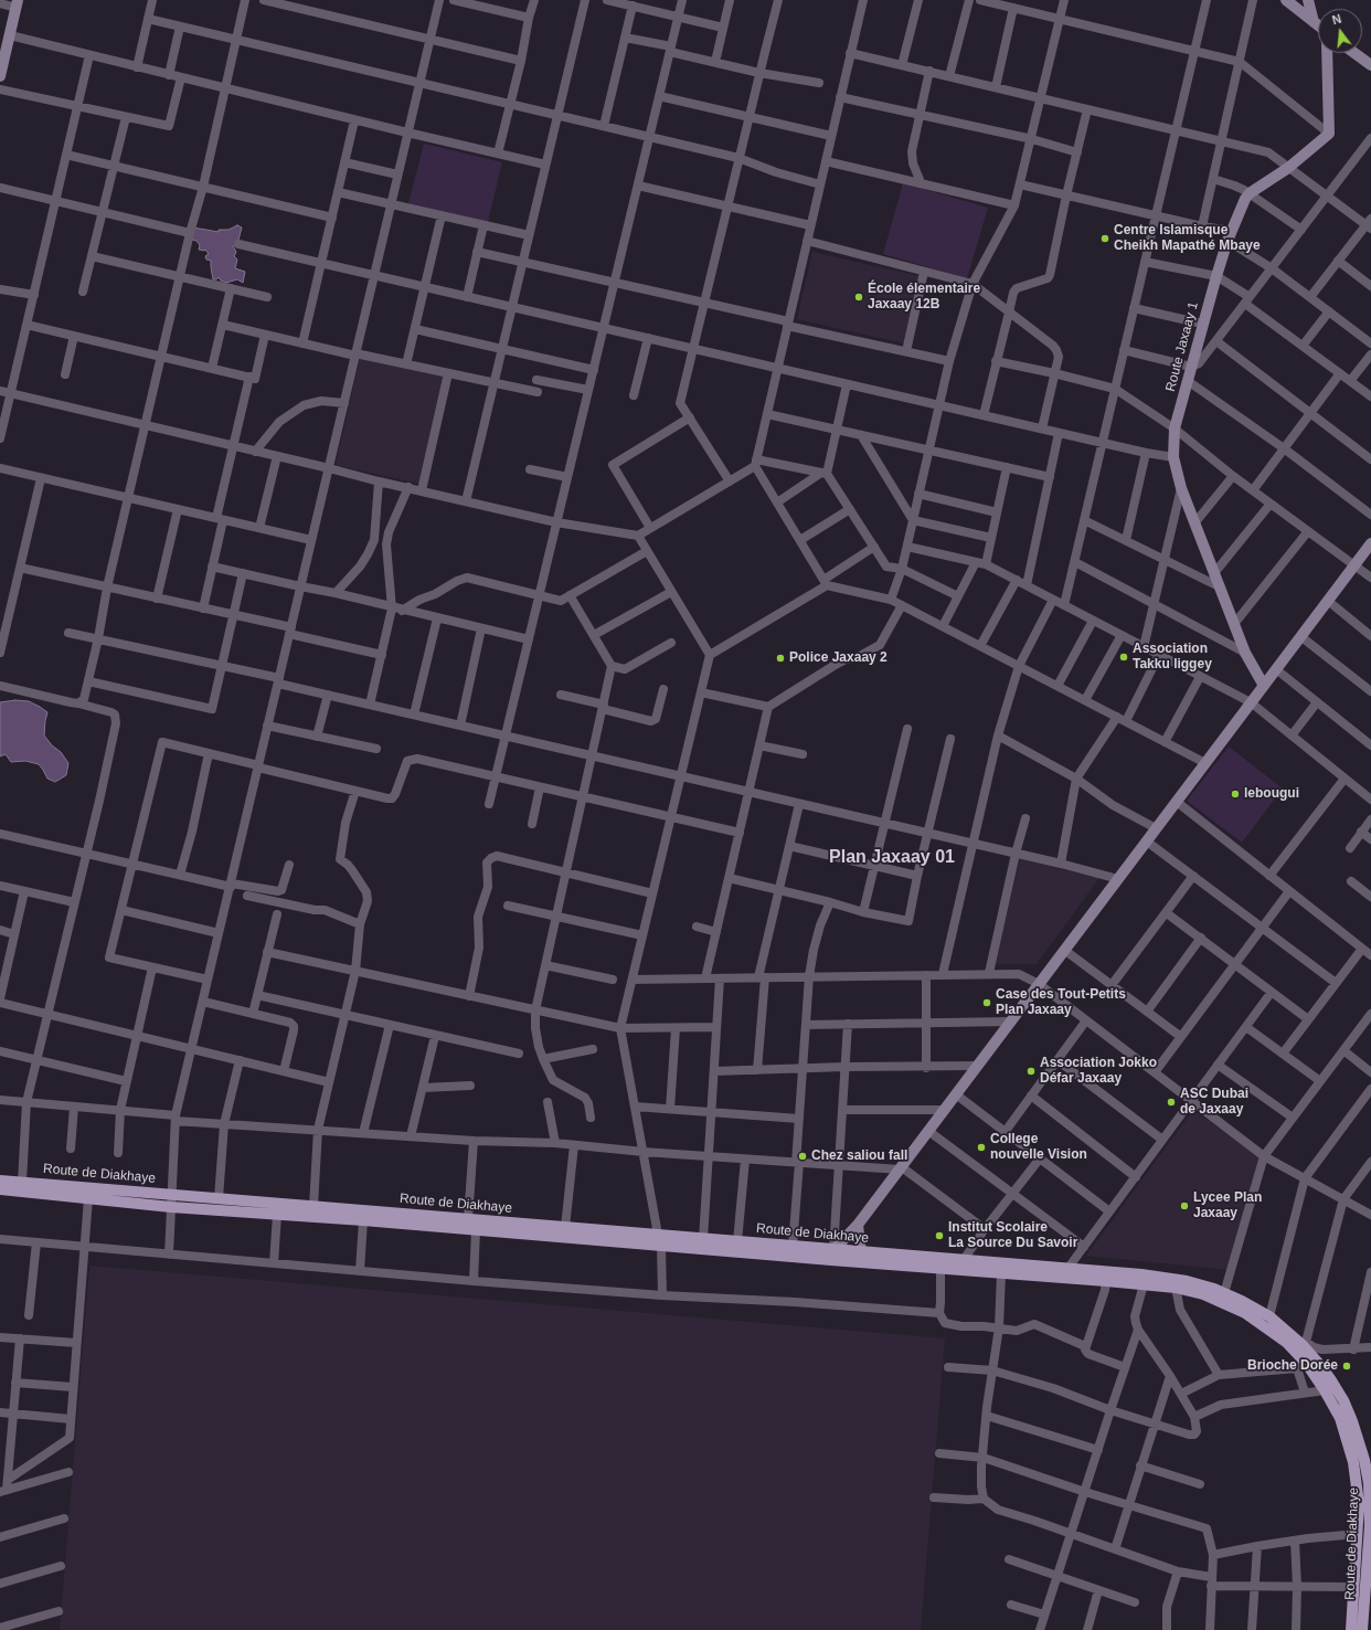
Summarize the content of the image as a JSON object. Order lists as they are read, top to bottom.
{
  "streets": {
    "main road": ["Route de Diakhaye"],
    "street": ["Route Jaxaay 1"]
  },
  "districts": ["Plan Jaxaay 01"],
  "places": [
    "Centre Islamisque Cheikh Mapathé Mbaye",
    "École élementaire Jaxaay 12B",
    "Association Takku liggey",
    "Police Jaxaay 2",
    "lebougui",
    "Case des Tout-Petits Plan Jaxaay",
    "Association Jokko Défar Jaxaay",
    "ASC Dubai de Jaxaay",
    "College nouvelle Vision",
    "Chez saliou fall",
    "Lycee Plan Jaxaay",
    "Institut Scolaire La Source Du Savoir",
    "Brioche Dorée"
  ],
  "north": "top"
}
